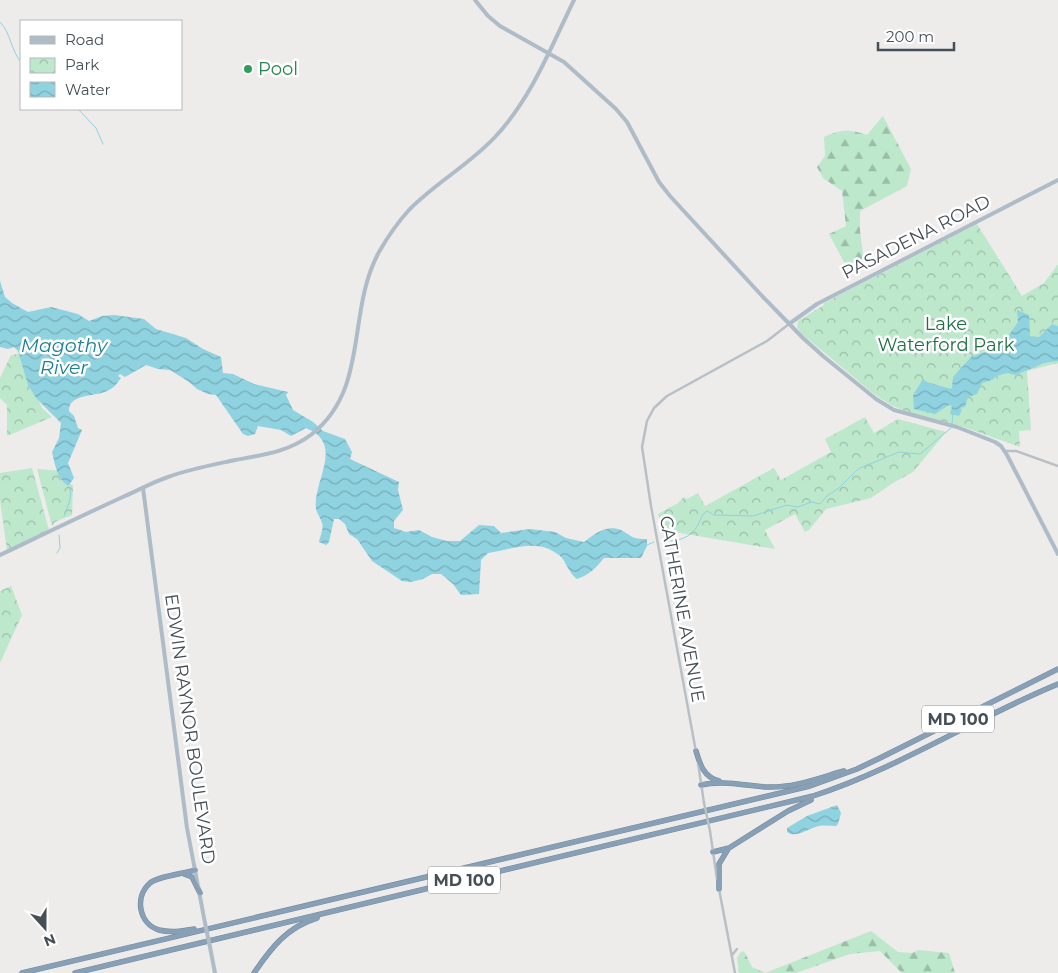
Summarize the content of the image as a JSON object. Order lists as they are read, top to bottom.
{
  "streets": {
    "highway": ["MD 100"],
    "main road": ["PASADENA ROAD", "EDWIN RAYNOR BOULEVARD"],
    "street": ["CATHERINE AVENUE"]
  },
  "crossings": [
    ["PASADENA ROAD", "CATHERINE AVENUE"]
  ],
  "water": ["Magothy River"],
  "parks": ["Lake Waterford Park"],
  "places": ["Pool"],
  "legend": ["Road", "Park", "Water"],
  "scale_bar": "200 m",
  "north": "bottom"
}
